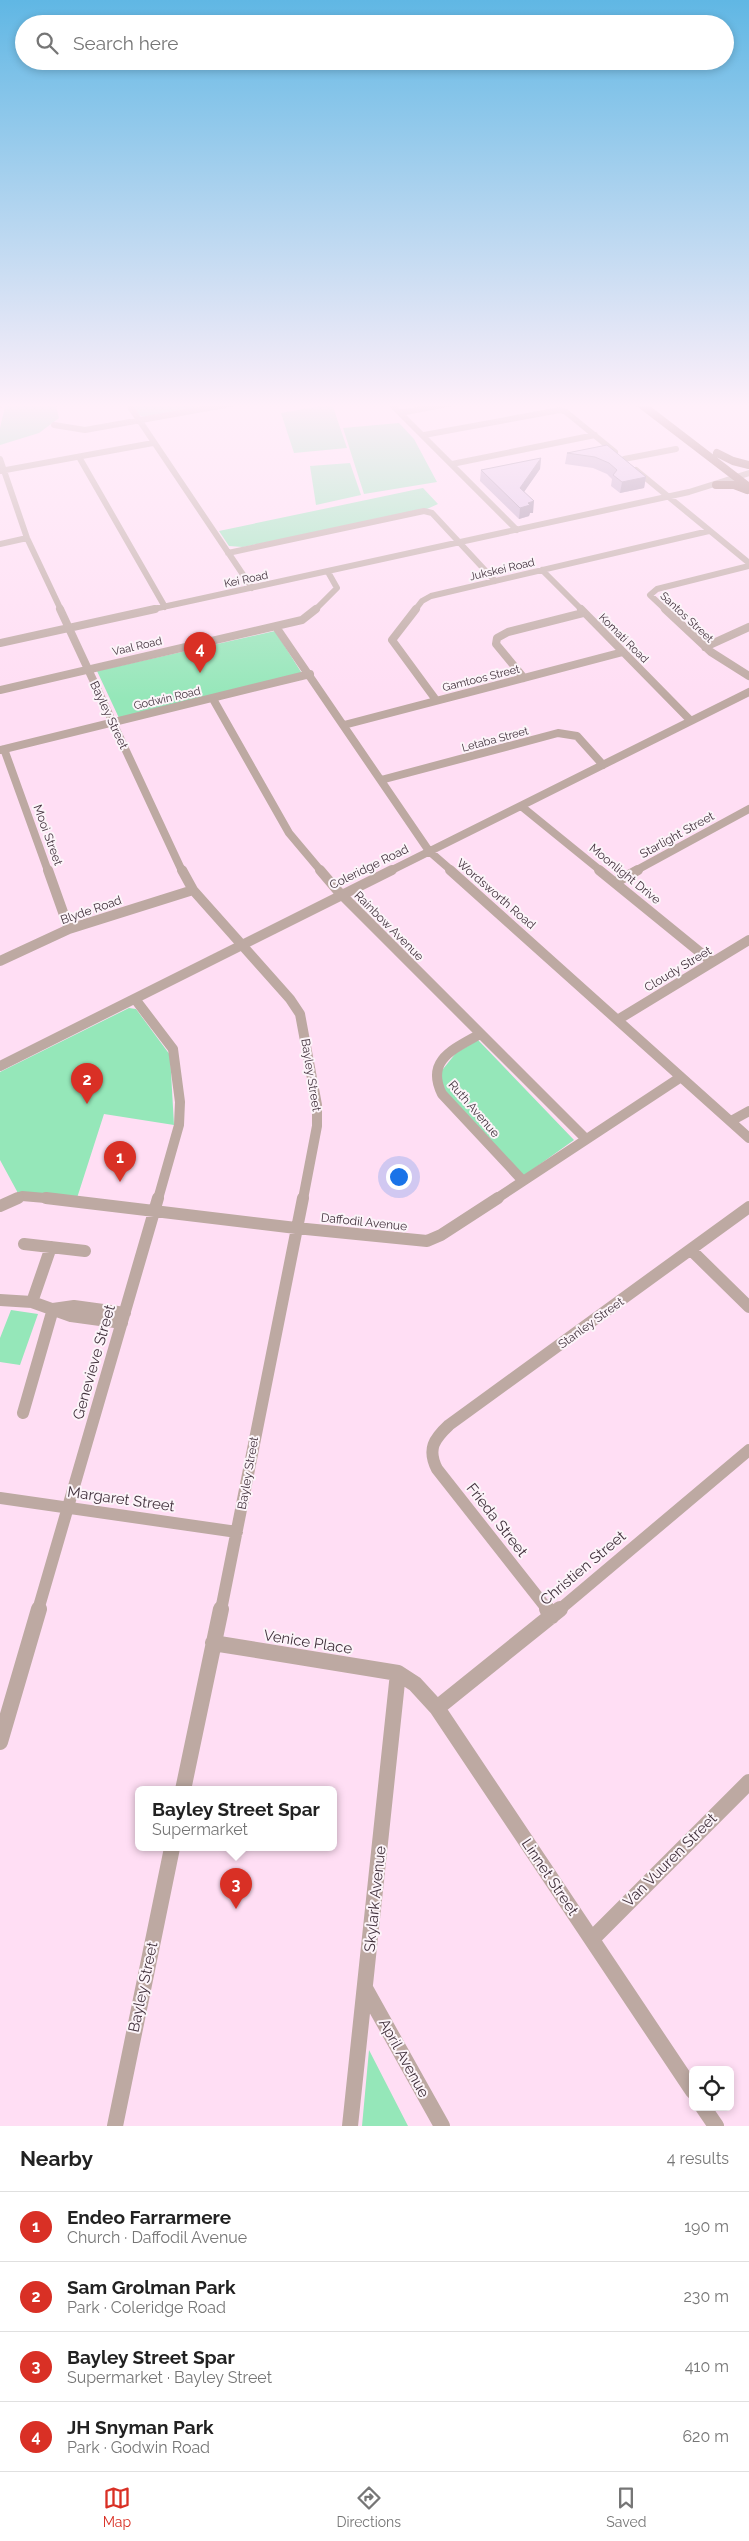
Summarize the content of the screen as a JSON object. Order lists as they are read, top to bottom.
{
  "streets": {
    "street": [
      "Jukskei Road",
      "Kei Road",
      "Santos Street",
      "Komati Road",
      "Vaal Road",
      "Gamtoos Street",
      "Godwin Road",
      "Bayley Street",
      "Letaba Street",
      "Mooi Street",
      "Starlight Street",
      "Coleridge Road",
      "Moonlight Drive",
      "Wordsworth Road",
      "Blyde Road",
      "Rainbow Avenue",
      "Cloudy Street",
      "Ruth Avenue",
      "Daffodil Avenue",
      "Stanley Street",
      "Genevieve Street",
      "Margaret Street",
      "Frieda Street",
      "Christien Street",
      "Venice Place",
      "Van Vuuren Street",
      "Linnet Street",
      "Skylark Avenue",
      "April Avenue"
    ]
  },
  "crossings": [
    ["Jukskei Road", "Komati Road"],
    ["Jukskei Road", "Gamtoos Street"],
    ["Kei Road", "Vaal Road"],
    ["Kei Road", "Bayley Street"],
    ["Komati Road", "Gamtoos Street"],
    ["Komati Road", "Coleridge Road"],
    ["Vaal Road", "Bayley Street"],
    ["Vaal Road", "Wordsworth Road"],
    ["Gamtoos Street", "Wordsworth Road"],
    ["Godwin Road", "Bayley Street"],
    ["Godwin Road", "Mooi Street"],
    ["Godwin Road", "Wordsworth Road"],
    ["Godwin Road", "Rainbow Avenue"],
    ["Bayley Street", "Coleridge Road"],
    ["Bayley Street", "Blyde Road"],
    ["Bayley Street", "Daffodil Avenue"],
    ["Bayley Street", "Margaret Street"],
    ["Bayley Street", "Venice Place"],
    ["Letaba Street", "Coleridge Road"],
    ["Letaba Street", "Wordsworth Road"],
    ["Mooi Street", "Blyde Road"],
    ["Starlight Street", "Moonlight Drive"],
    ["Coleridge Road", "Moonlight Drive"],
    ["Coleridge Road", "Wordsworth Road"],
    ["Coleridge Road", "Rainbow Avenue"],
    ["Coleridge Road", "Genevieve Street"],
    ["Moonlight Drive", "Cloudy Street"],
    ["Wordsworth Road", "Cloudy Street"],
    ["Wordsworth Road", "Daffodil Avenue"],
    ["Rainbow Avenue", "Ruth Avenue"],
    ["Rainbow Avenue", "Daffodil Avenue"],
    ["Ruth Avenue", "Daffodil Avenue"],
    ["Daffodil Avenue", "Genevieve Street"],
    ["Stanley Street", "Frieda Street"],
    ["Genevieve Street", "Margaret Street"],
    ["Frieda Street", "Christien Street"],
    ["Christien Street", "Linnet Street"],
    ["Venice Place", "Linnet Street"],
    ["Venice Place", "Skylark Avenue"],
    ["Van Vuuren Street", "Linnet Street"],
    ["Linnet Street", "Skylark Avenue"],
    ["Skylark Avenue", "April Avenue"]
  ],
  "page": {
    "search": "Search here",
    "pins": [
      "4",
      "2",
      "1",
      "3"
    ],
    "popup": ["Bayley Street Spar", "Supermarket"],
    "heading": ["Nearby", "4 results"],
    "list": [
      {
        "mark": "1",
        "name": "Endeo Farrarmere",
        "note": "Church · Daffodil Avenue",
        "value": "190 m"
      },
      {
        "mark": "2",
        "name": "Sam Grolman Park",
        "note": "Park · Coleridge Road",
        "value": "230 m"
      },
      {
        "mark": "3",
        "name": "Bayley Street Spar",
        "note": "Supermarket · Bayley Street",
        "value": "410 m"
      },
      {
        "mark": "4",
        "name": "JH Snyman Park",
        "note": "Park · Godwin Road",
        "value": "620 m"
      }
    ],
    "nav": ["Map", "Directions", "Saved"]
  }
}
